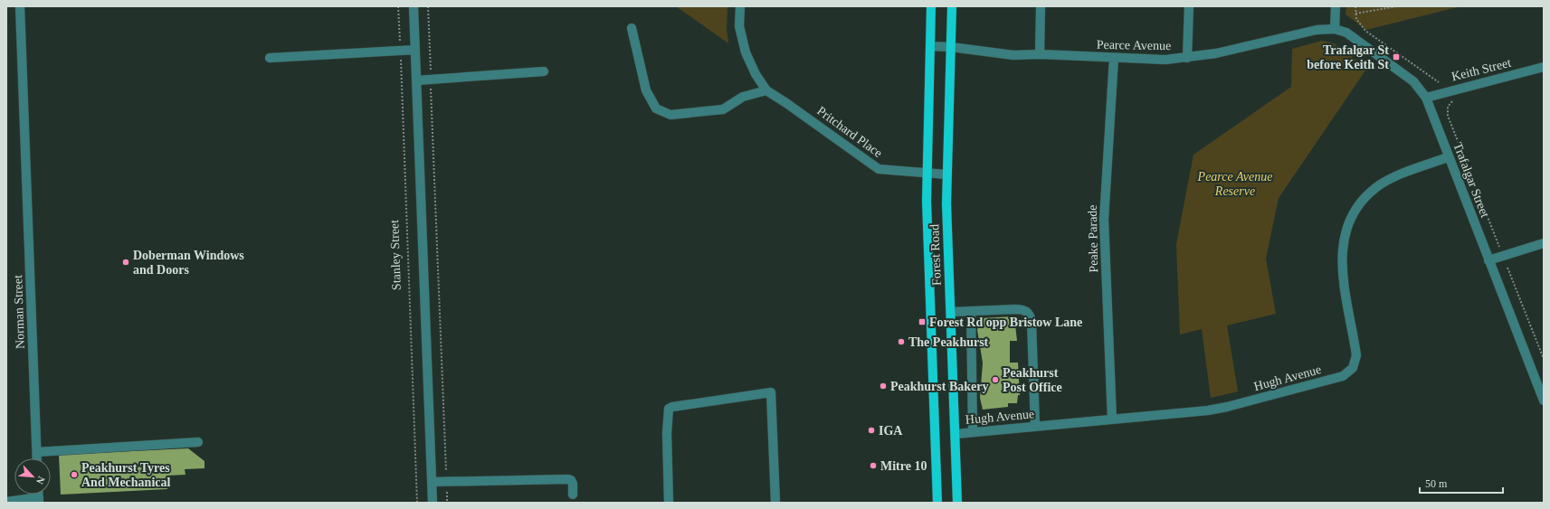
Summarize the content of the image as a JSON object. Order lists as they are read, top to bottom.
{
  "streets": {
    "main road": ["Forest Road"],
    "street": [
      "Pearce Avenue",
      "Keith Street",
      "Pritchard Place",
      "Trafalgar Street",
      "Peake Parade",
      "Norman Street",
      "Hugh Avenue"
    ],
    "path": ["Stanley Street"]
  },
  "crossings": [
    ["Pearce Avenue", "Trafalgar Street"],
    ["Pearce Avenue", "Peake Parade"],
    ["Pearce Avenue", "Forest Road"],
    ["Keith Street", "Trafalgar Street"],
    ["Pritchard Place", "Forest Road"],
    ["Trafalgar Street", "Hugh Avenue"],
    ["Peake Parade", "Hugh Avenue"],
    ["Forest Road", "Hugh Avenue"]
  ],
  "parks": ["Pearce Avenue Reserve"],
  "places": {
    "transit": ["Trafalgar St before Keith St", "Forest Rd opp Bristow Lane"],
    "other": [
      "Doberman Windows and Doors",
      "The Peakhurst",
      "Peakhurst Post Office",
      "Peakhurst Bakery",
      "IGA",
      "Mitre 10",
      "Peakhurst Tyres And Mechanical"
    ]
  },
  "scale_bar": "50 m",
  "north": "bottom right"
}
